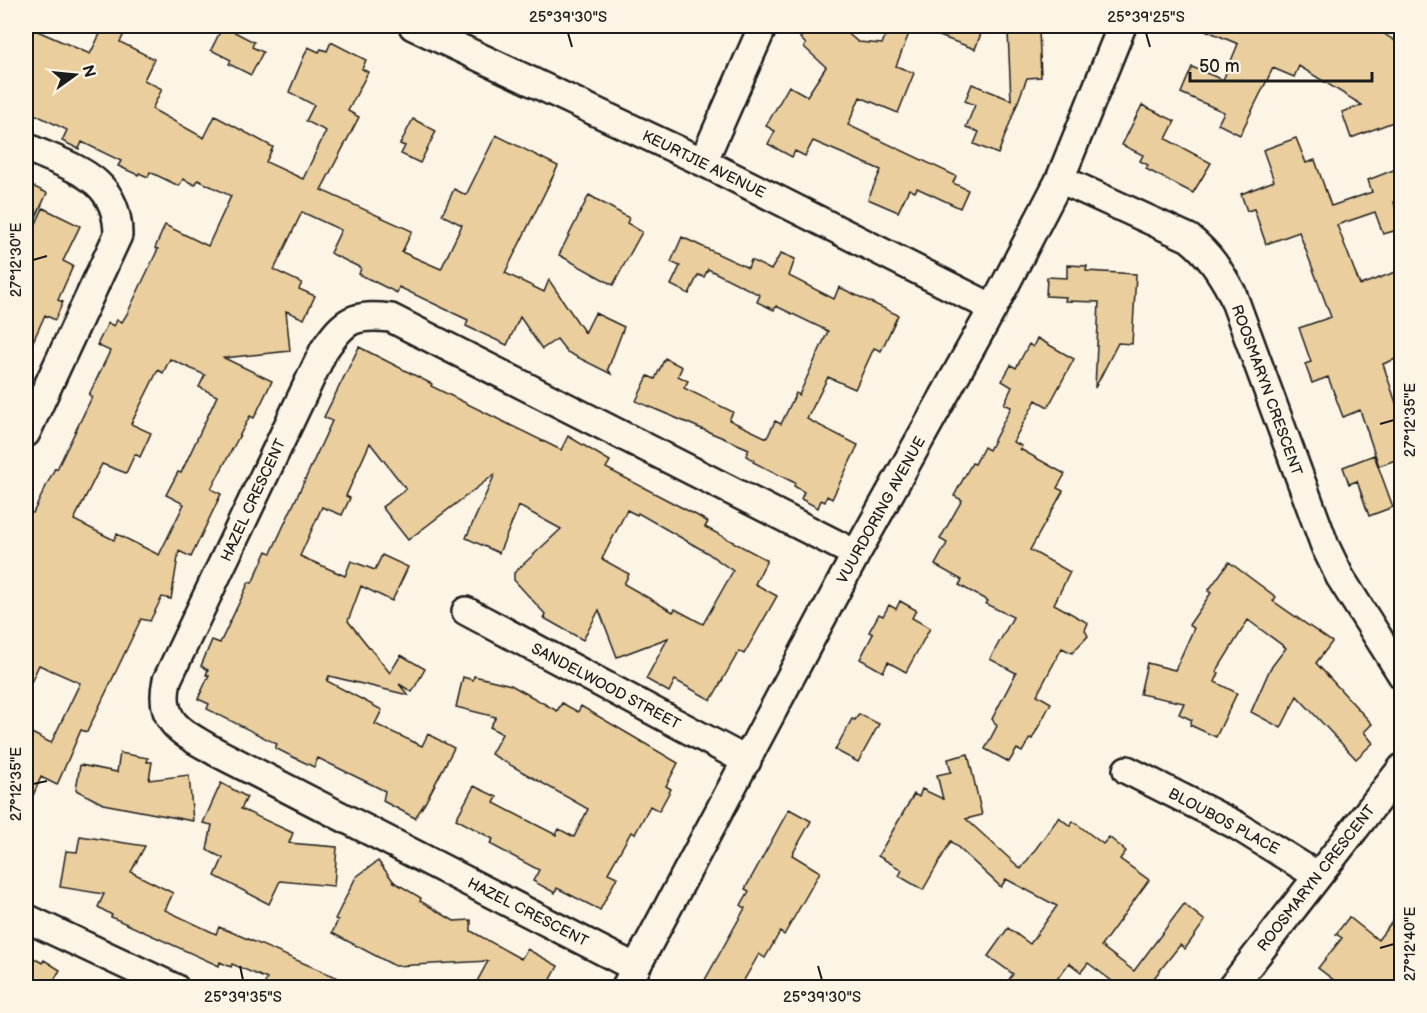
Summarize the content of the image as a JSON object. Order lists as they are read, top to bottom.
{
  "streets": {
    "street": [
      "KEURTJIE AVENUE",
      "ROOSMARYN CRESCENT",
      "HAZEL CRESCENT",
      "VUURDORING AVENUE",
      "SANDELWOOD STREET",
      "BLOUBOS PLACE"
    ]
  },
  "crossings": [
    ["KEURTJIE AVENUE", "VUURDORING AVENUE"],
    ["ROOSMARYN CRESCENT", "VUURDORING AVENUE"],
    ["ROOSMARYN CRESCENT", "BLOUBOS PLACE"],
    ["HAZEL CRESCENT", "VUURDORING AVENUE"],
    ["VUURDORING AVENUE", "SANDELWOOD STREET"]
  ],
  "scale_bar": "50 m",
  "north": "right",
  "coordinates": [
    "25°39'30\"S",
    "25°39'25\"S",
    "27°12'30\"E",
    "27°12'35\"E",
    "27°12'40\"E",
    "25°39'35\"S"
  ]
}
